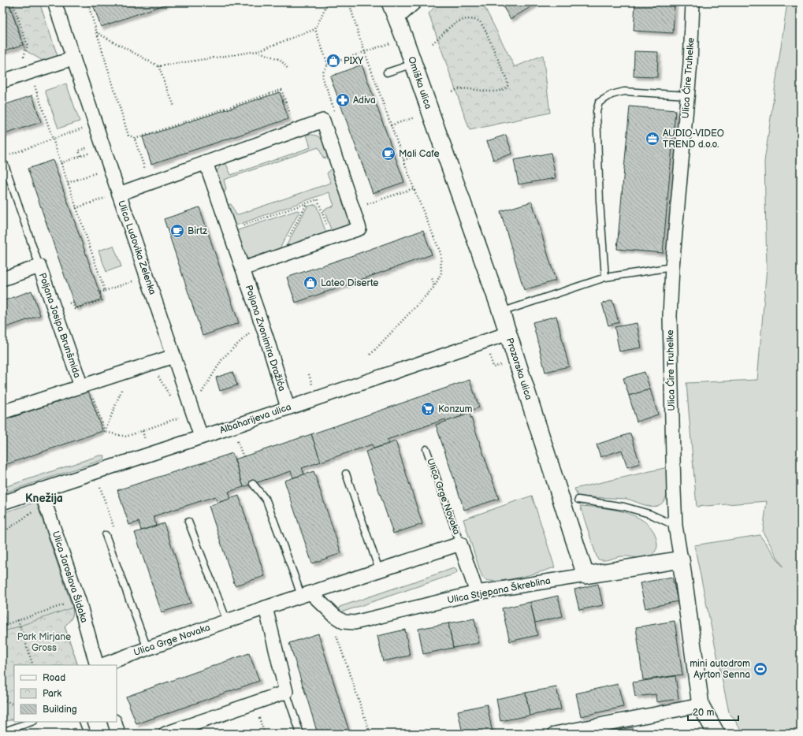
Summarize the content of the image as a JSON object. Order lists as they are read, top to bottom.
{
  "streets": {
    "street": [
      "Ulica Ćire Truhelke",
      "Omiška ulica",
      "Ulica Ludovika Zelenka",
      "Poljana Josipa Brunšmida",
      "Poljana Zvonimira Dražića",
      "Prozorska ulica",
      "Albaharijeva ulica",
      "Ulica Grge Novaka",
      "Ulica Jaroslava Šidaka",
      "Ulica Stjepana Škreblina"
    ]
  },
  "crossings": [
    ["Ulica Ćire Truhelke", "Ulica Stjepana Škreblina"],
    ["Omiška ulica", "Prozorska ulica"],
    ["Ulica Ludovika Zelenka", "Poljana Josipa Brunšmida"],
    ["Ulica Ludovika Zelenka", "Albaharijeva ulica"],
    ["Poljana Zvonimira Dražića", "Albaharijeva ulica"],
    ["Prozorska ulica", "Albaharijeva ulica"],
    ["Prozorska ulica", "Ulica Stjepana Škreblina"],
    ["Albaharijeva ulica", "Ulica Jaroslava Šidaka"],
    ["Ulica Grge Novaka", "Ulica Stjepana Škreblina"]
  ],
  "districts": ["Knežija"],
  "parks": ["Park Mirjane Gross"],
  "places": {
    "shop": ["PIXY", "Lateo Diserte"],
    "pharmacy": ["Adiva"],
    "office": ["AUDIO-VIDEO TREND d.o.o."],
    "cafe": ["Mali Cafe", "Birtz"],
    "supermarket": ["Konzum"],
    "sports": ["mini autodrom Ayrton Senna"]
  },
  "legend": ["Road", "Park", "Building"],
  "scale_bar": "20 m"
}
